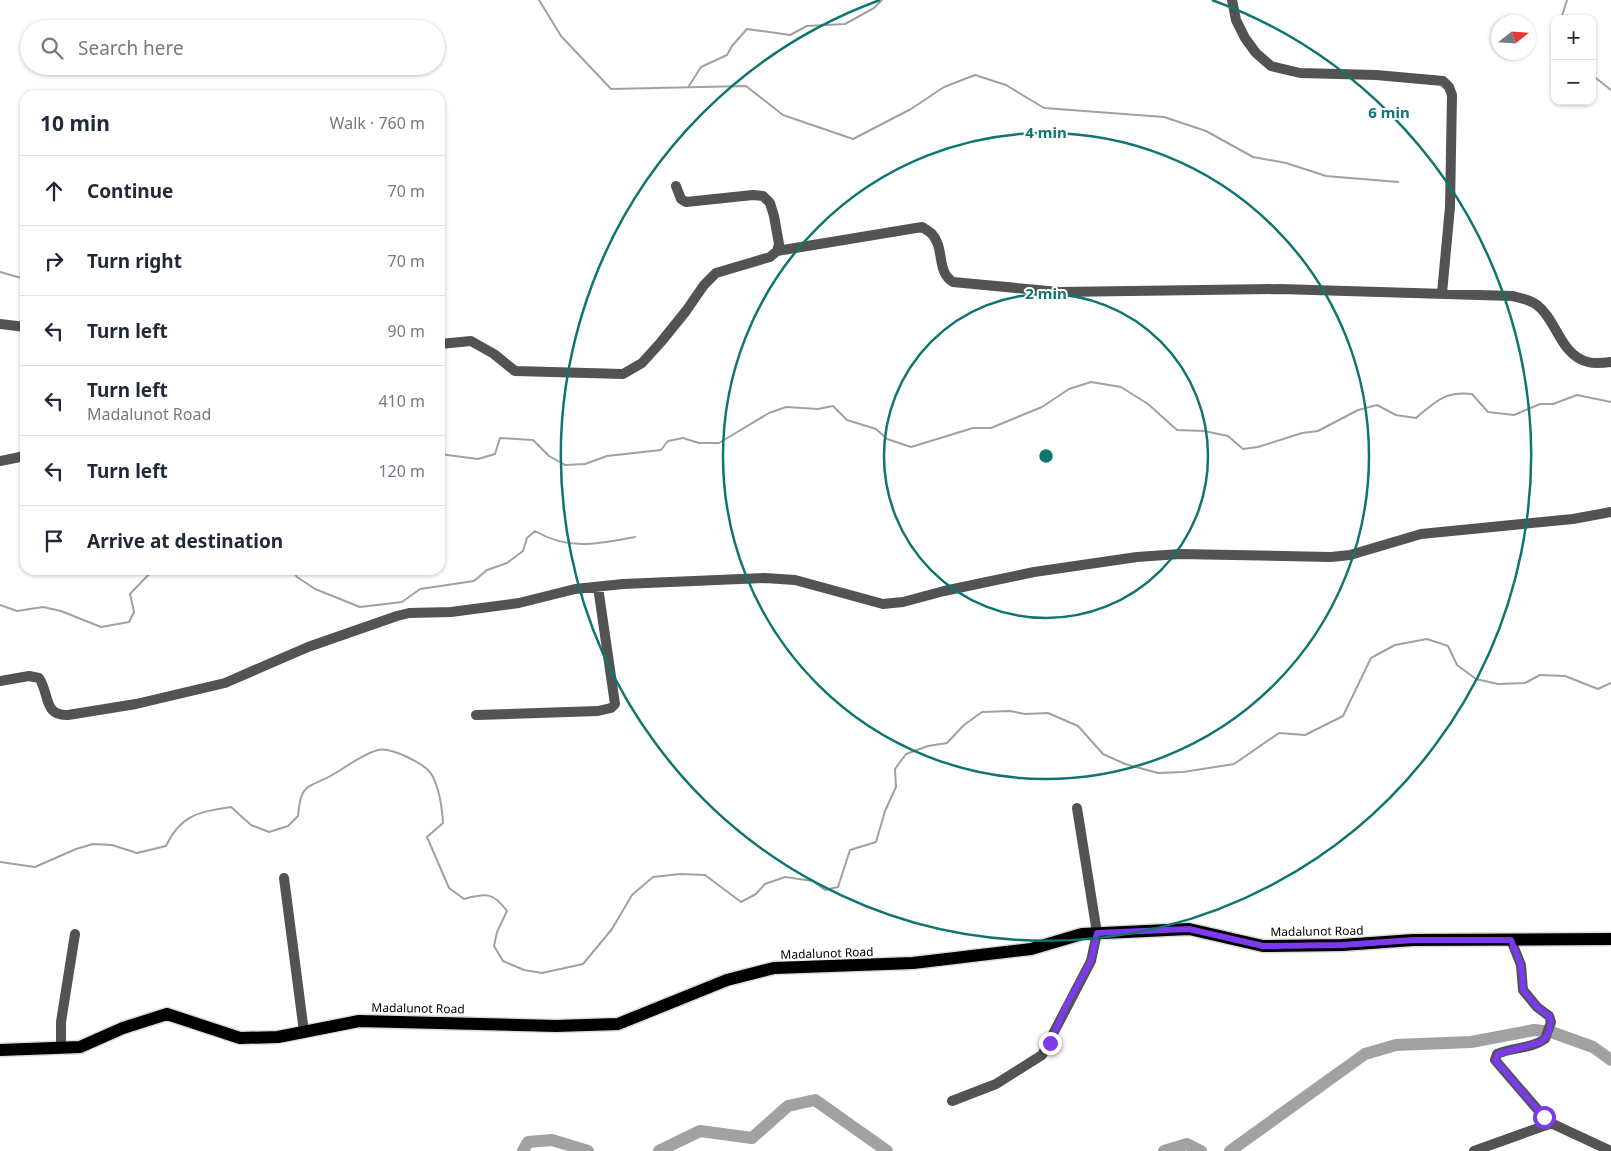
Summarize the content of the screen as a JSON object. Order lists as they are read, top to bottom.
{
  "streets": {
    "main road": ["Madalunot Road"]
  },
  "north": "right",
  "page": {
    "map_buttons": ["+", "−"],
    "search": "Search here",
    "heading": ["10 min", "Walk · 760 m"],
    "list": [
      ["Continue", "70 m"],
      ["Turn right", "70 m"],
      ["Turn left", "90 m"],
      ["Turn left", "Madalunot Road", "410 m"],
      ["Turn left", "120 m"],
      "Arrive at destination"
    ]
  },
  "rings": ["6 min", "4 min", "2 min"]
}
